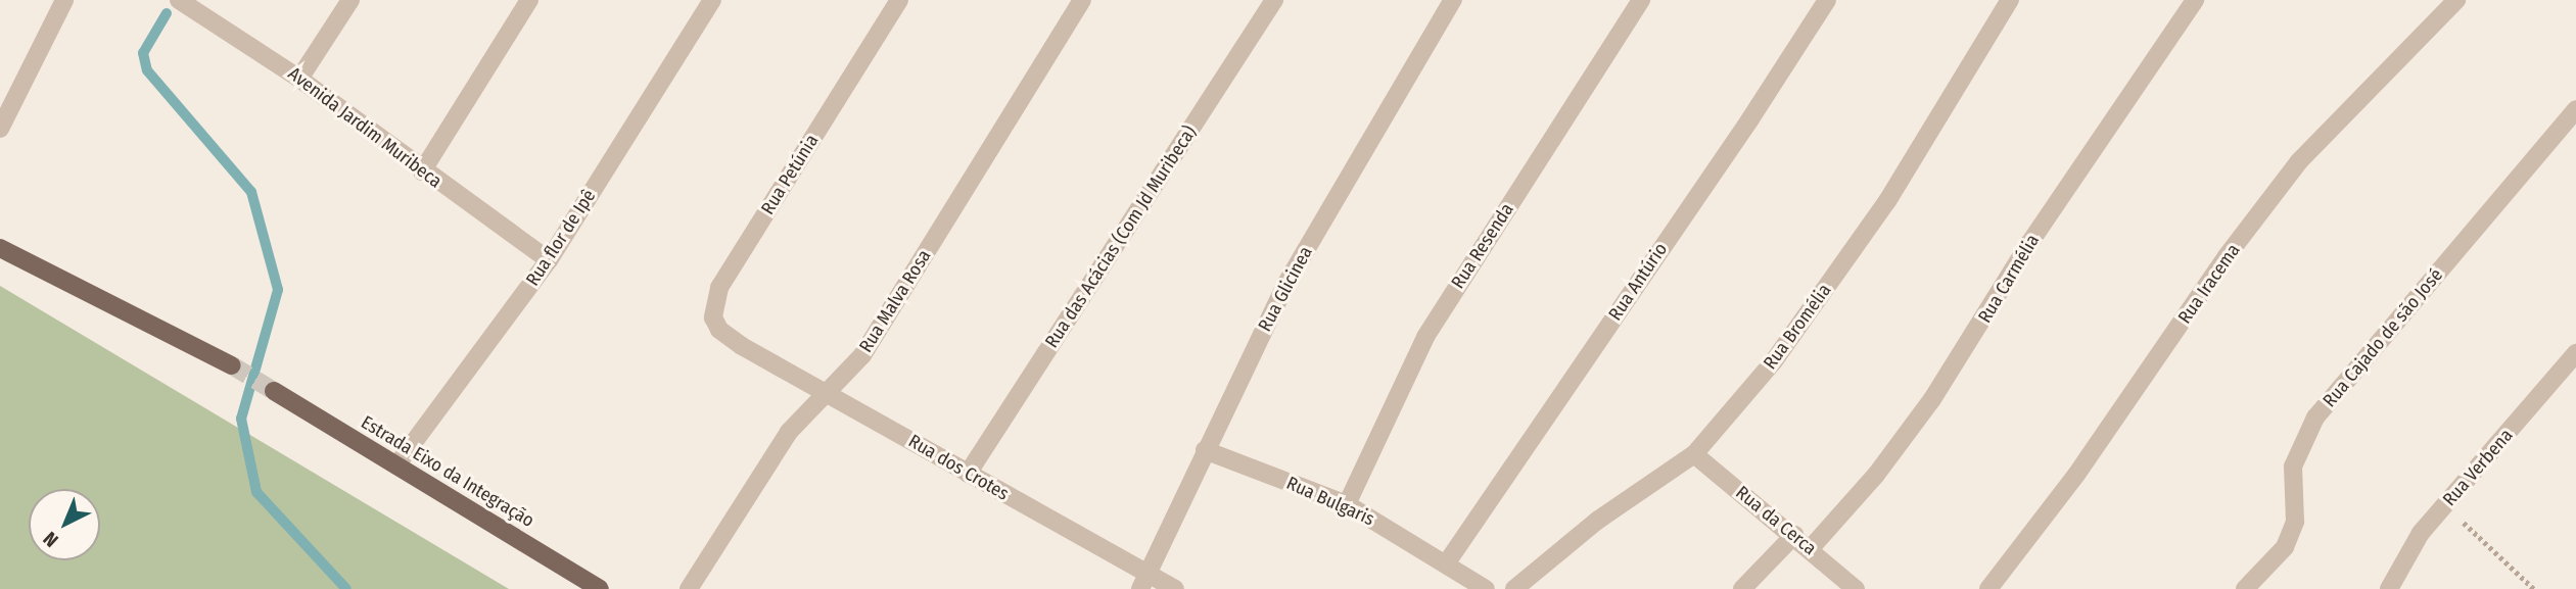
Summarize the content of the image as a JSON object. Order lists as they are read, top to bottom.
{
  "streets": {
    "main road": ["Estrada Eixo da Integração"],
    "street": [
      "Avenida Jardim Muribeca",
      "Rua Petúnia",
      "Rua das Acácias (Com Jd Muribeca)",
      "Rua flor de Ipê",
      "Rua Resenda",
      "Rua Carmélia",
      "Rua Antúrio",
      "Rua Iracema",
      "Rua Glicinea",
      "Rua Malva Rosa",
      "Rua Bromélia",
      "Rua Cajado de são José",
      "Rua dos Crotes",
      "Rua Verbena",
      "Rua Bulgaris",
      "Rua da Cerca"
    ]
  },
  "crossings": [
    ["Avenida Jardim Muribeca", "Rua flor de Ipê"],
    ["Rua Petúnia", "Rua dos Crotes"],
    ["Rua das Acácias (Com Jd Muribeca)", "Rua dos Crotes"],
    ["Rua flor de Ipê", "Estrada Eixo da Integração"],
    ["Rua Resenda", "Rua Bulgaris"],
    ["Rua Carmélia", "Rua da Cerca"],
    ["Rua Antúrio", "Rua Bulgaris"],
    ["Rua Glicinea", "Rua dos Crotes"],
    ["Rua Glicinea", "Rua Bulgaris"],
    ["Rua Malva Rosa", "Rua dos Crotes"],
    ["Rua Bromélia", "Rua da Cerca"]
  ],
  "north": "bottom left"
}
